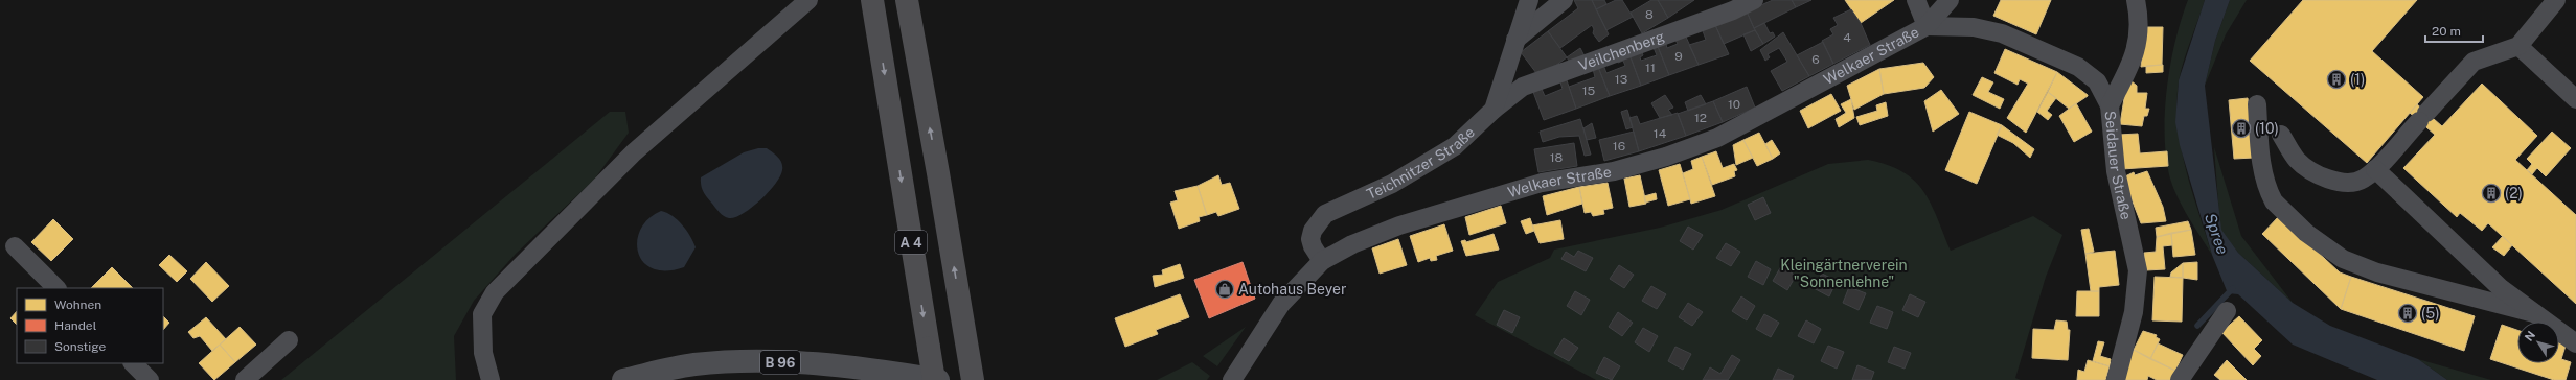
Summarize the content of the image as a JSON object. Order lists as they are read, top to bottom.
{
  "streets": {
    "highway": ["A 4"],
    "main road": ["B 96"],
    "street": [
      "Veilchenberg",
      "Welkaer Straße",
      "Teichnitzer Straße",
      "Seidauer Straße"
    ]
  },
  "crossings": [
    ["Veilchenberg", "Teichnitzer Straße"],
    ["Welkaer Straße", "Teichnitzer Straße"],
    ["Welkaer Straße", "Seidauer Straße"]
  ],
  "water": ["Spree"],
  "parks": ["Kleingärtnerverein \"Sonnenlehne\""],
  "places": {
    "building": [
      "(1)",
      "(10)",
      "(2)",
      "(5)"
    ],
    "shop": ["Autohaus Beyer"]
  },
  "house_numbers": [
    "8",
    "4",
    "9",
    "6",
    "11",
    "13",
    "15",
    "10",
    "12",
    "14",
    "16",
    "18"
  ],
  "legend": ["Wohnen", "Handel", "Sonstige"],
  "scale_bar": "20 m",
  "north": "top left"
}
